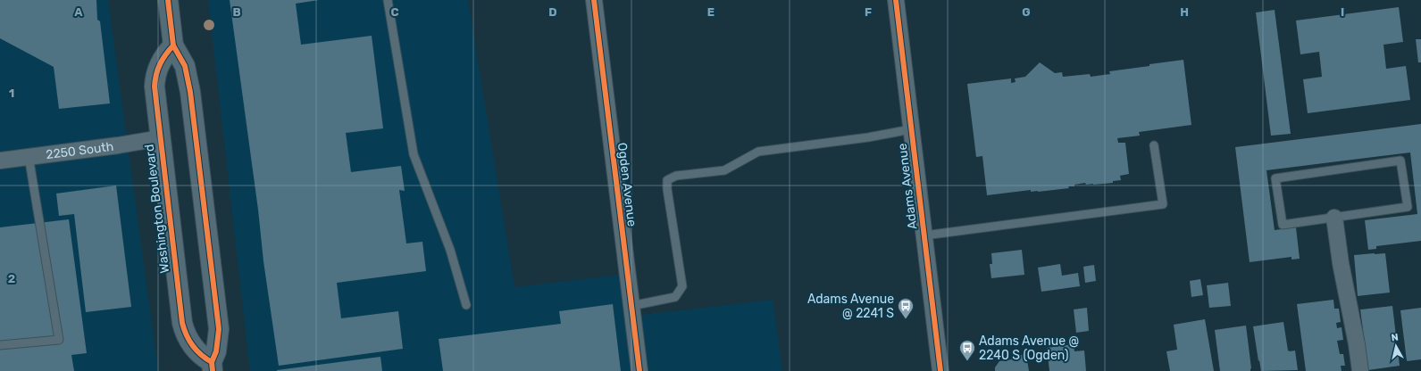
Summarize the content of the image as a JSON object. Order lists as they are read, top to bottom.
{
  "streets": {
    "main road": ["Washington Boulevard"],
    "street": ["2250 South", "Ogden Avenue", "Adams Avenue"]
  },
  "crossings": [
    ["2250 South", "Washington Boulevard"]
  ],
  "places": {
    "bus stop": ["Adams Avenue @ 2241 S", "Adams Avenue @ 2240 S (Ogden)"]
  },
  "north": "top",
  "grid": {
    "columns": [
      "A",
      "B",
      "C",
      "D",
      "E",
      "F",
      "G",
      "H",
      "I"
    ],
    "rows": ["1", "2"]
  }
}
